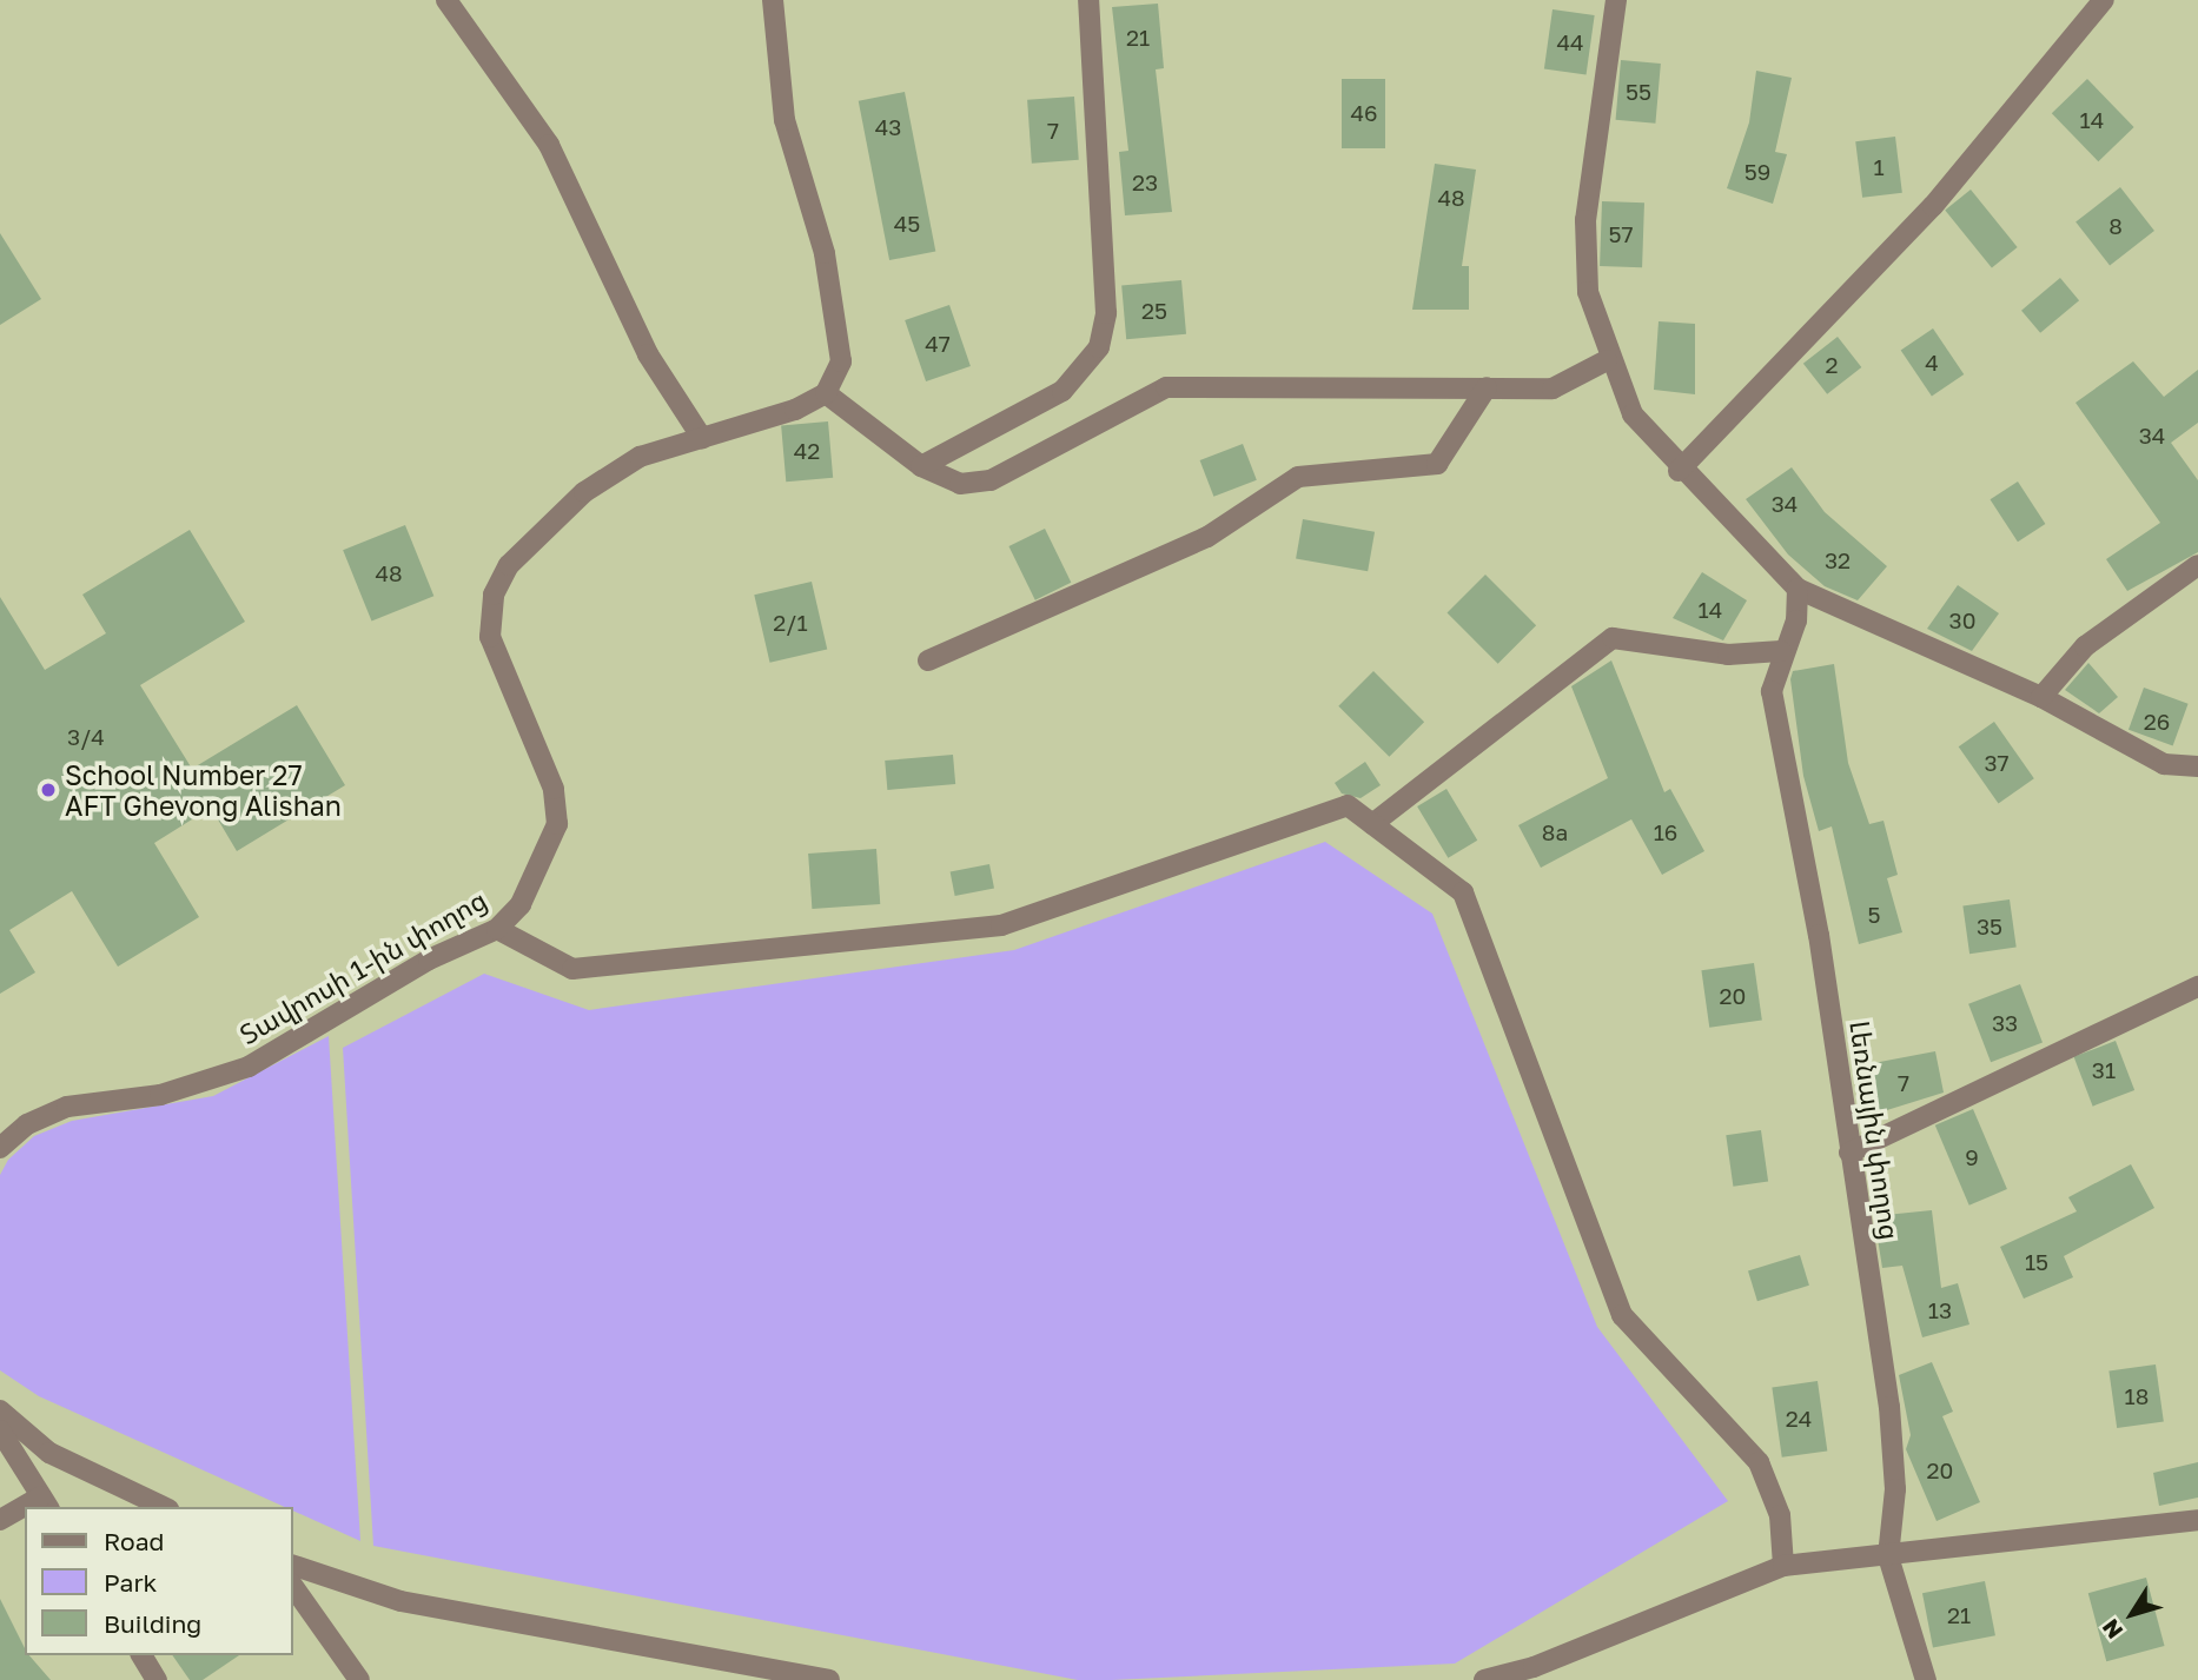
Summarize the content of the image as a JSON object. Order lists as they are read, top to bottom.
{
  "streets": {
    "street": ["Տավրոսի 1-ին փողոց", "Լեռնային փողոց"]
  },
  "places": ["School Number 27 AFT Ghevong Alishan"],
  "house_numbers": [
    "21",
    "44",
    "55",
    "46",
    "14",
    "43",
    "7",
    "1",
    "59",
    "23",
    "48",
    "45",
    "8",
    "57",
    "25",
    "47",
    "4",
    "2",
    "34",
    "42",
    "34",
    "32",
    "48",
    "14",
    "30",
    "2/1",
    "26",
    "3/4",
    "37",
    "8a",
    "16",
    "5",
    "35",
    "20",
    "33",
    "31",
    "7",
    "9",
    "15",
    "13",
    "18",
    "24",
    "20",
    "21"
  ],
  "legend": ["Road", "Park", "Building"],
  "north": "bottom left"
}
